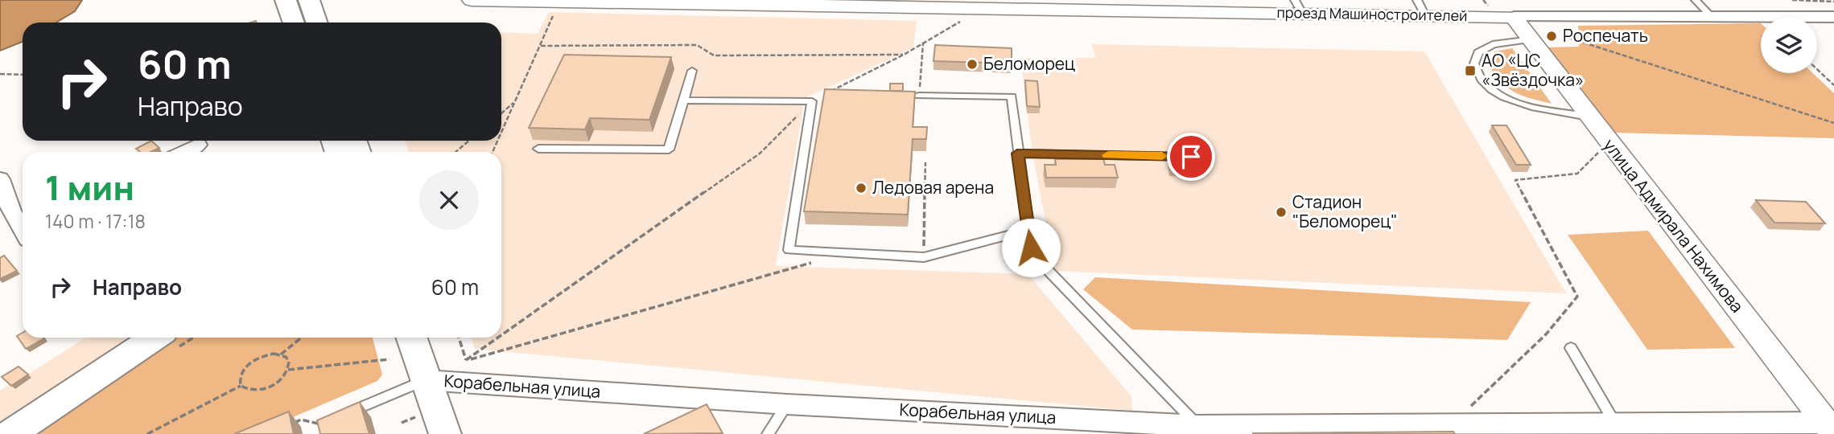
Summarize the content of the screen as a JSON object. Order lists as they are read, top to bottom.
{
  "streets": {
    "street": ["проезд Машиностроителей", "улица Адмирала Нахимова", "Корабельная улица"]
  },
  "crossings": [
    ["проезд Машиностроителей", "улица Адмирала Нахимова"],
    ["улица Адмирала Нахимова", "Корабельная улица"]
  ],
  "places": {
    "other": [
      "Роспечать",
      "Беломорец",
      "Ледовая арена",
      "Стадион \"Беломорец\""
    ],
    "transit": ["АО «ЦС «Звёздочка»"]
  },
  "page": {
    "turn": ["60 m", "Направо"],
    "heading": ["1 мин", "140 m · 17:18"],
    "list": [
      {
        "name": "Направо",
        "value": "60 m"
      }
    ]
  }
}
